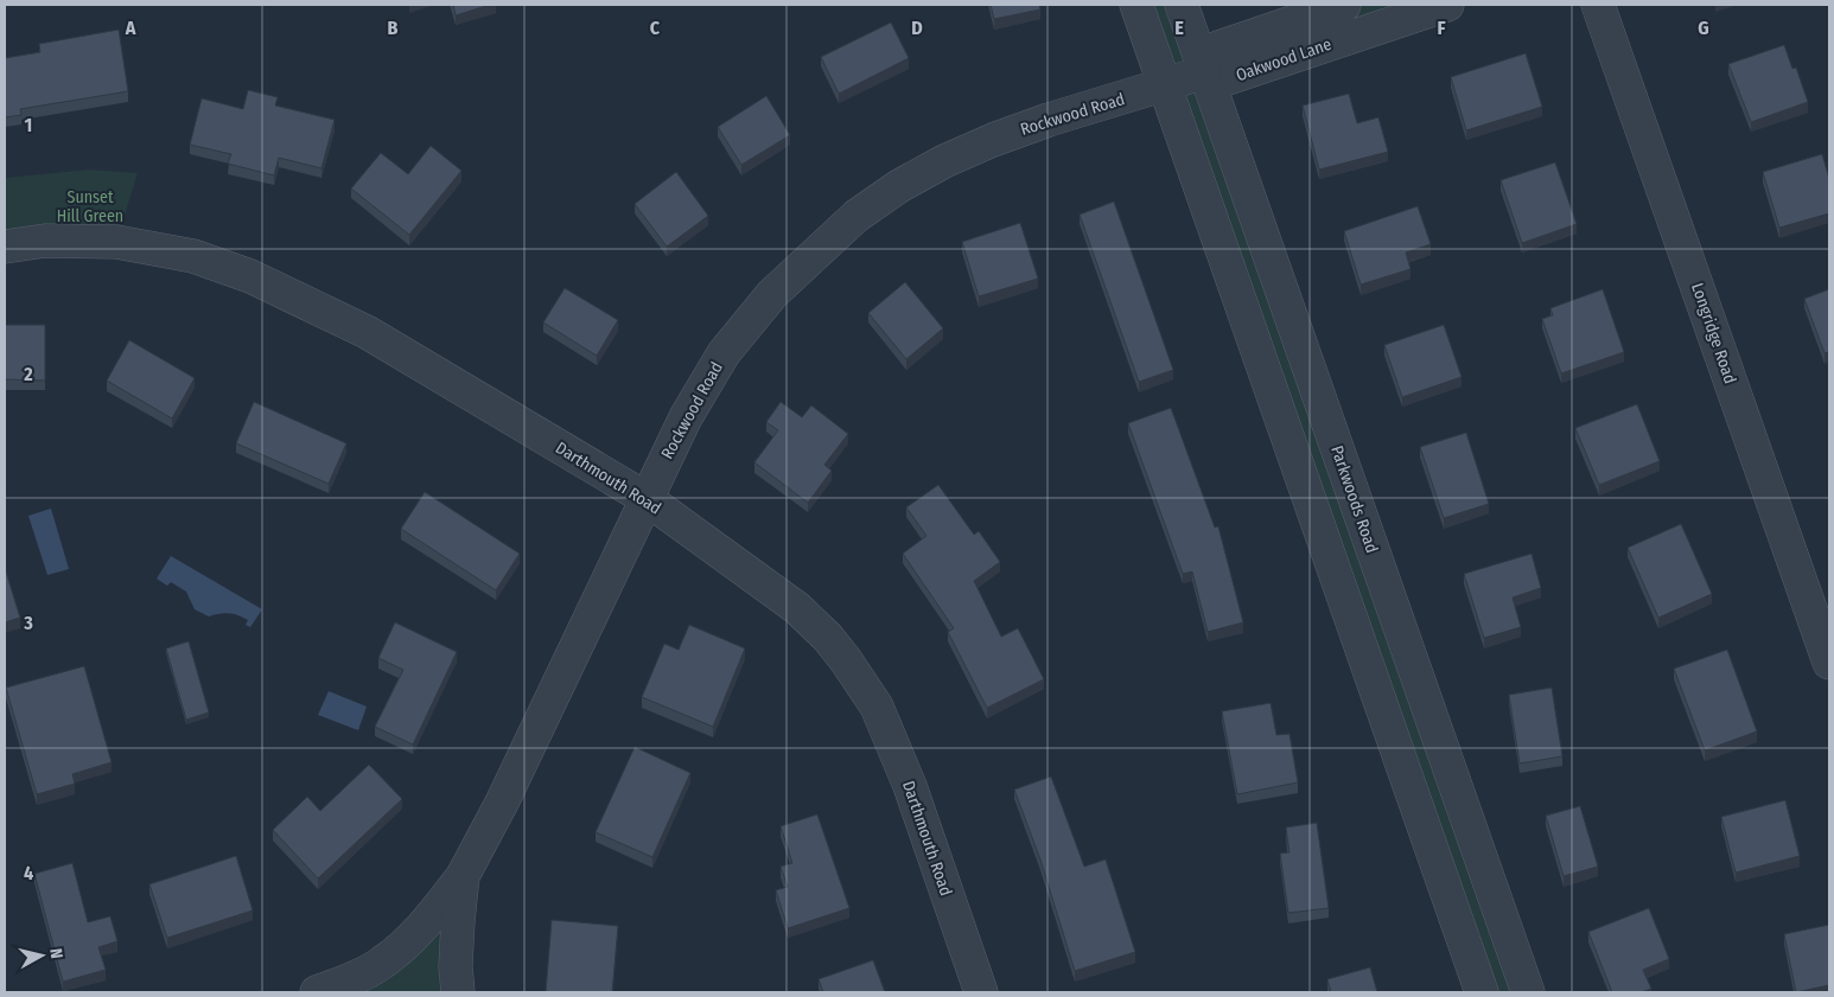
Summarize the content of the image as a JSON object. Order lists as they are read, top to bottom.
{
  "streets": {
    "street": [
      "Oakwood Lane",
      "Rockwood Road",
      "Longridge Road",
      "Darthmouth Road",
      "Parkwoods Road"
    ]
  },
  "crossings": [
    ["Oakwood Lane", "Rockwood Road"],
    ["Oakwood Lane", "Parkwoods Road"],
    ["Rockwood Road", "Darthmouth Road"],
    ["Rockwood Road", "Parkwoods Road"]
  ],
  "parks": ["Sunset Hill Green"],
  "north": "right",
  "grid": {
    "columns": [
      "A",
      "B",
      "C",
      "D",
      "E",
      "F",
      "G"
    ],
    "rows": [
      "1",
      "2",
      "3",
      "4"
    ]
  }
}
